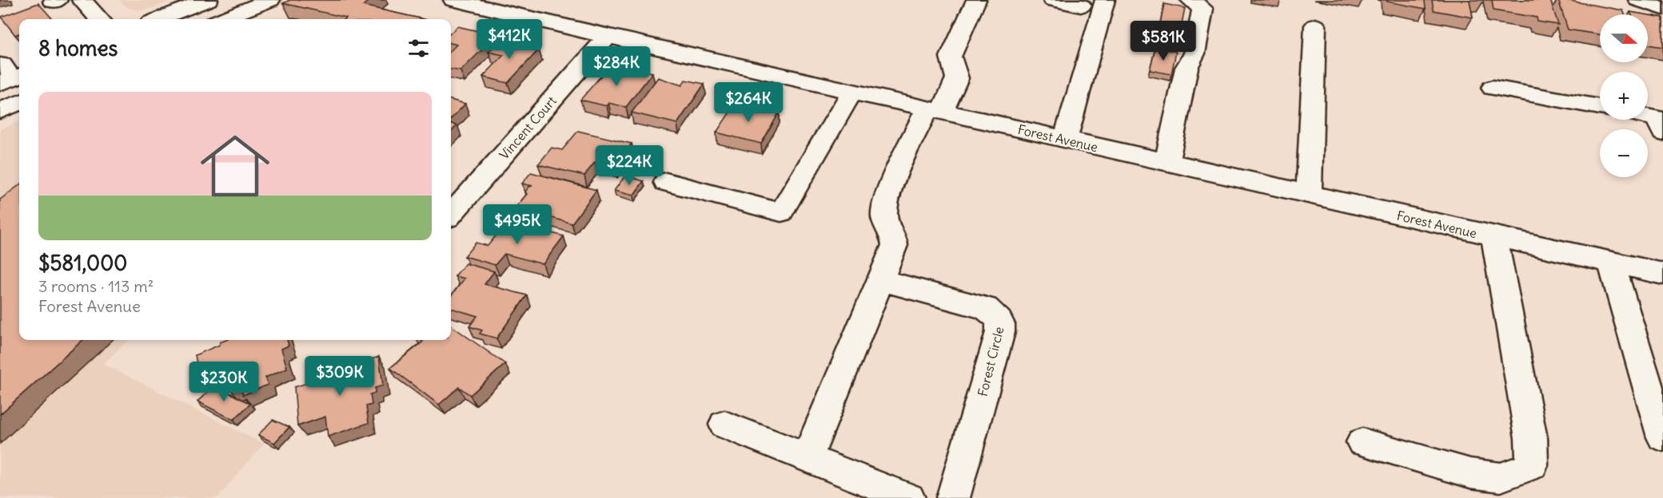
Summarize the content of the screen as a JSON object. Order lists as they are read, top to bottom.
{
  "streets": {
    "street": ["Vincent Court", "Forest Avenue", "Forest Circle"]
  },
  "crossings": [
    ["Vincent Court", "Forest Avenue"]
  ],
  "north": "right",
  "page": {
    "map_buttons": ["+", "−"],
    "price": [
      "$412K",
      "$581K",
      "$284K",
      "$264K",
      "$224K",
      "$495K",
      "$309K",
      "$230K"
    ],
    "heading": "8 homes",
    "list": [
      {
        "name": "$581,000",
        "note": "3 rooms · 113 m² · Forest Avenue"
      }
    ]
  }
}
